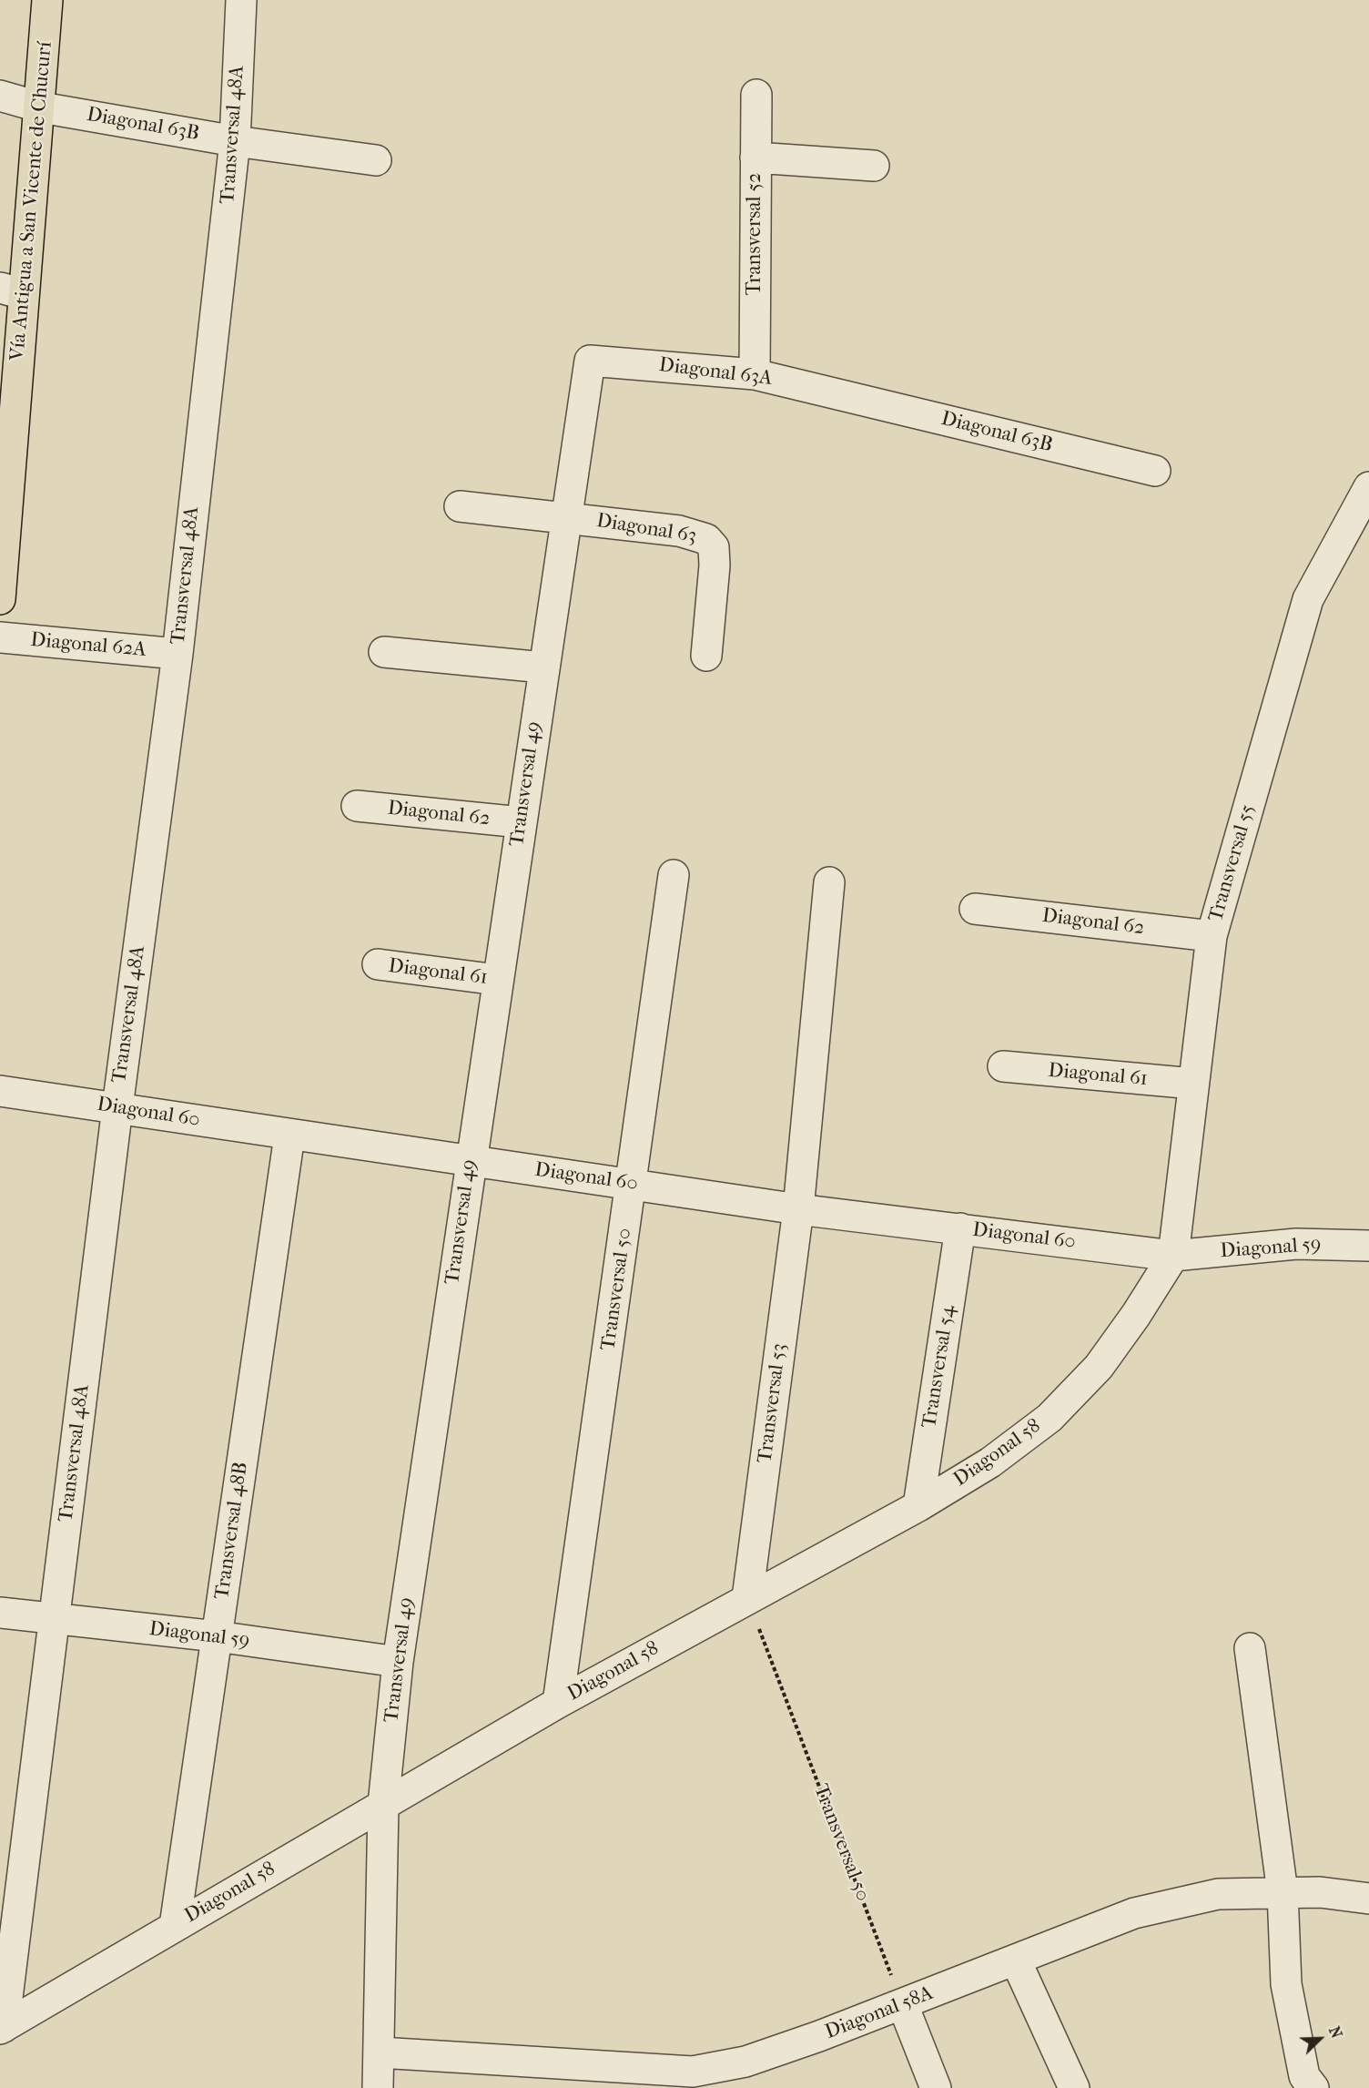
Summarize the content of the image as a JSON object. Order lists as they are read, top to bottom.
{
  "streets": {
    "main road": ["Vía Antigua a San Vicente de Chucurí"],
    "street": [
      "Diagonal 63B",
      "Transversal 48A",
      "Transversal 52",
      "Diagonal 63A",
      "Diagonal 63",
      "Diagonal 62A",
      "Transversal 49",
      "Diagonal 62",
      "Transversal 55",
      "Diagonal 61",
      "Diagonal 60",
      "Diagonal 59",
      "Transversal 50",
      "Transversal 54",
      "Transversal 53",
      "Diagonal 58",
      "Transversal 48B",
      "Diagonal 58A"
    ]
  },
  "crossings": [
    ["Diagonal 63B", "Transversal 48A"],
    ["Diagonal 63B", "Vía Antigua a San Vicente de Chucurí"],
    ["Diagonal 63B", "Diagonal 63A"],
    ["Transversal 48A", "Diagonal 62A"],
    ["Transversal 48A", "Diagonal 60"],
    ["Transversal 48A", "Diagonal 59"],
    ["Transversal 48A", "Diagonal 58"],
    ["Transversal 52", "Diagonal 63A"],
    ["Diagonal 63A", "Transversal 49"],
    ["Diagonal 63", "Transversal 49"],
    ["Transversal 49", "Diagonal 62"],
    ["Transversal 49", "Diagonal 61"],
    ["Transversal 49", "Diagonal 60"],
    ["Transversal 49", "Diagonal 59"],
    ["Transversal 49", "Diagonal 58"],
    ["Transversal 49", "Diagonal 58A"],
    ["Diagonal 62", "Transversal 55"],
    ["Transversal 55", "Diagonal 61"],
    ["Transversal 55", "Diagonal 60"],
    ["Transversal 55", "Diagonal 59"],
    ["Transversal 55", "Diagonal 58"],
    ["Diagonal 60", "Diagonal 59"],
    ["Diagonal 60", "Transversal 50"],
    ["Diagonal 60", "Transversal 54"],
    ["Diagonal 60", "Transversal 53"],
    ["Diagonal 60", "Diagonal 58"],
    ["Diagonal 60", "Transversal 48B"],
    ["Diagonal 59", "Diagonal 58"],
    ["Diagonal 59", "Transversal 48B"],
    ["Transversal 50", "Transversal 53"],
    ["Transversal 50", "Diagonal 58"],
    ["Transversal 50", "Diagonal 58A"],
    ["Transversal 54", "Diagonal 58"],
    ["Transversal 53", "Diagonal 58"],
    ["Diagonal 58", "Transversal 48B"]
  ],
  "north": "top right"
}
